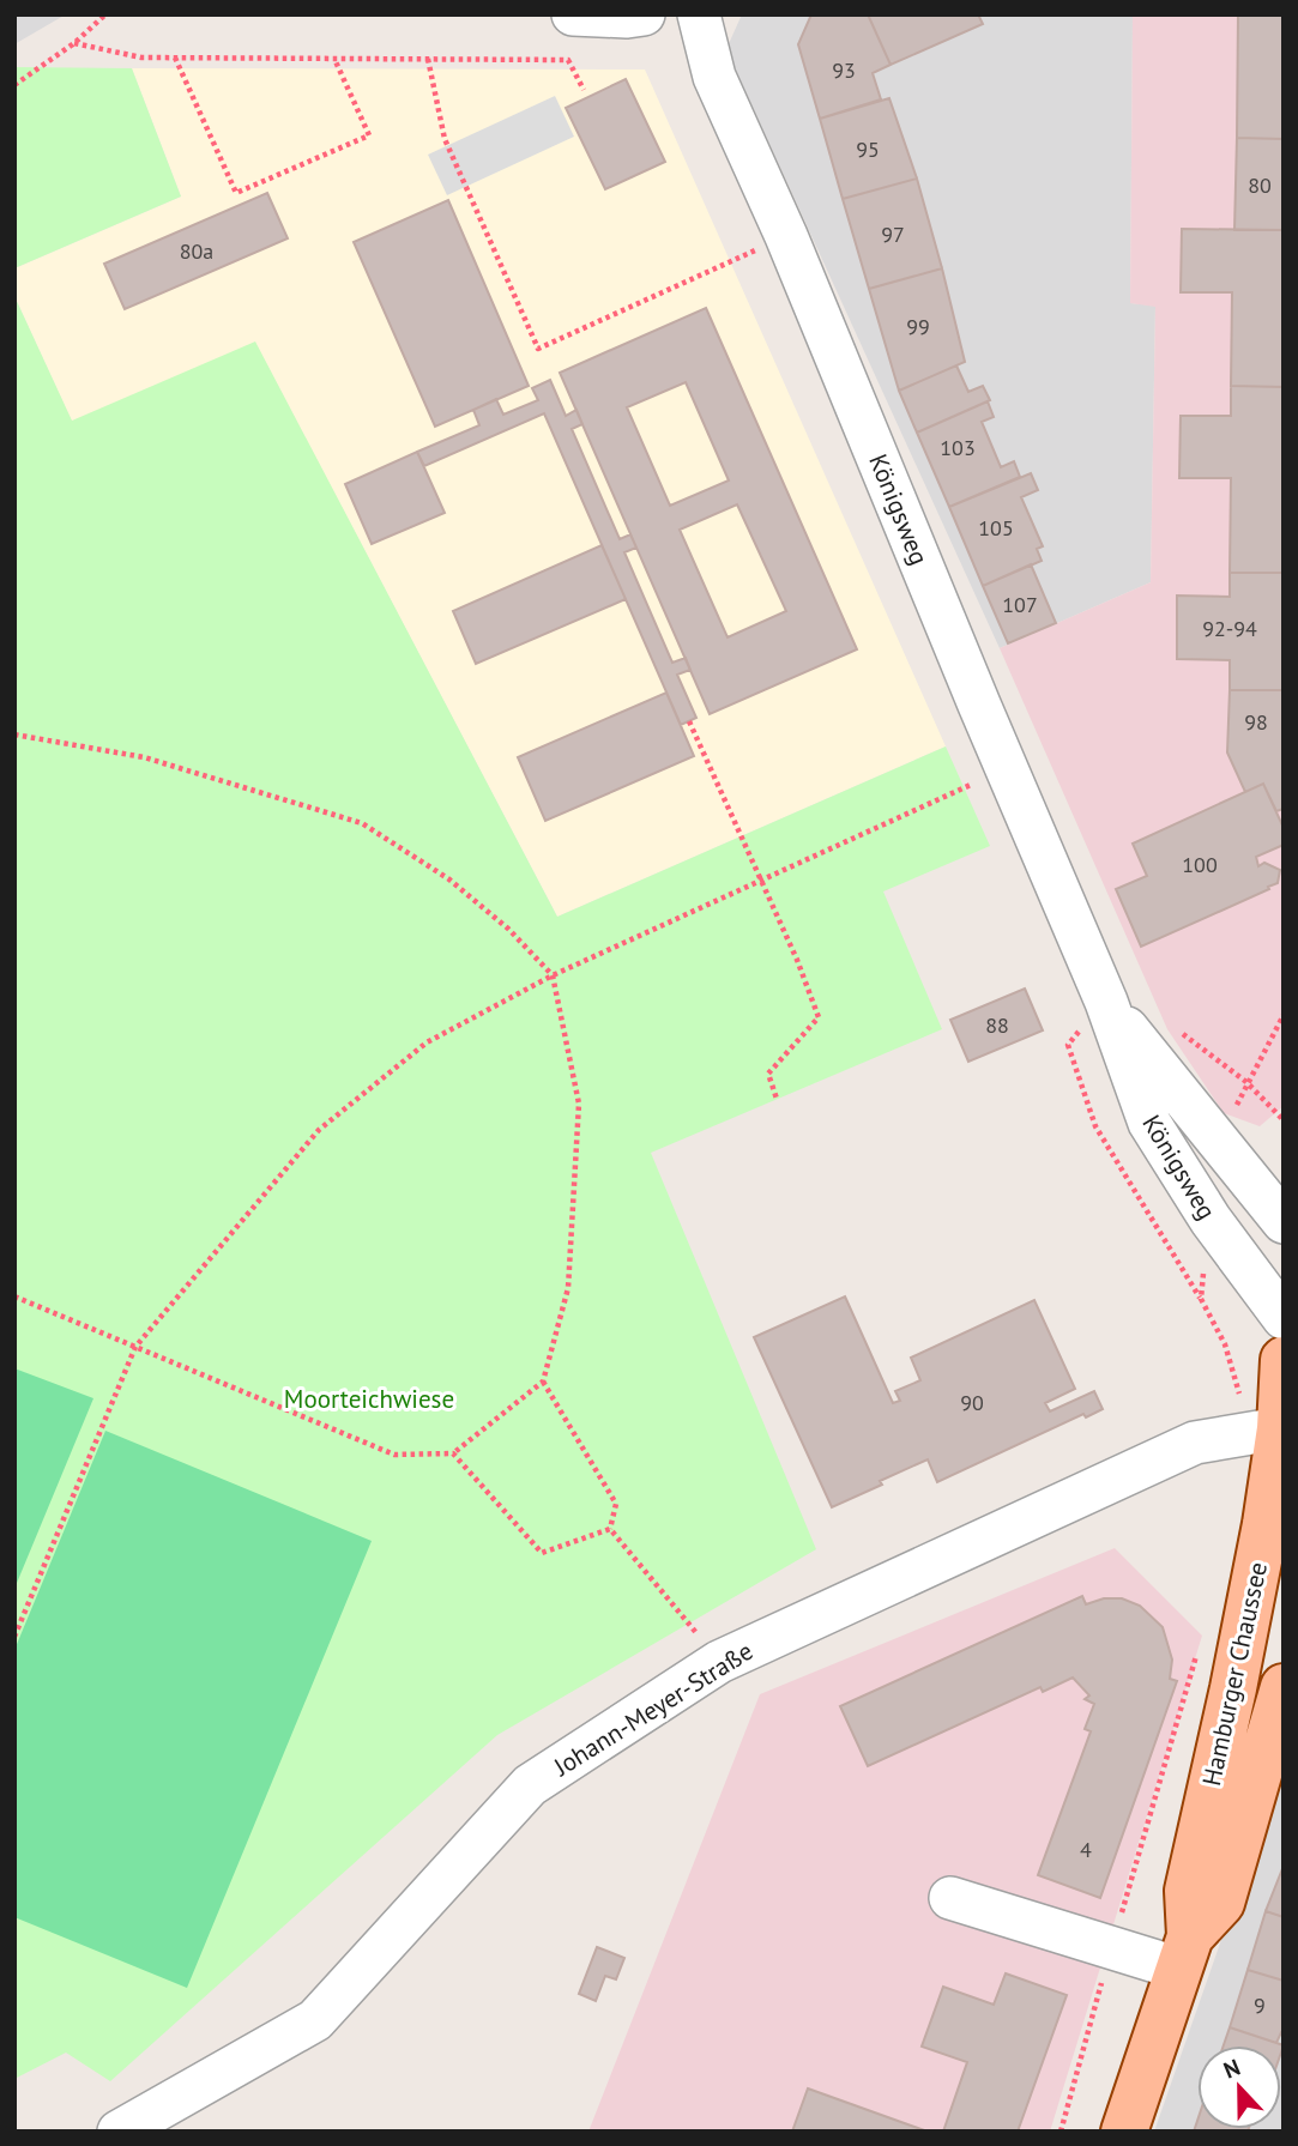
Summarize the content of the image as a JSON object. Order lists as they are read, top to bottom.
{
  "streets": {
    "main road": ["Hamburger Chaussee"],
    "street": ["Königsweg", "Johann-Meyer-Straße"]
  },
  "crossings": [
    ["Hamburger Chaussee", "Johann-Meyer-Straße"]
  ],
  "parks": ["Moorteichwiese"],
  "house_numbers": [
    "93",
    "95",
    "80",
    "97",
    "80a",
    "99",
    "103",
    "105",
    "107",
    "92-94",
    "98",
    "100",
    "88",
    "90",
    "4",
    "9"
  ],
  "north": "top"
}
